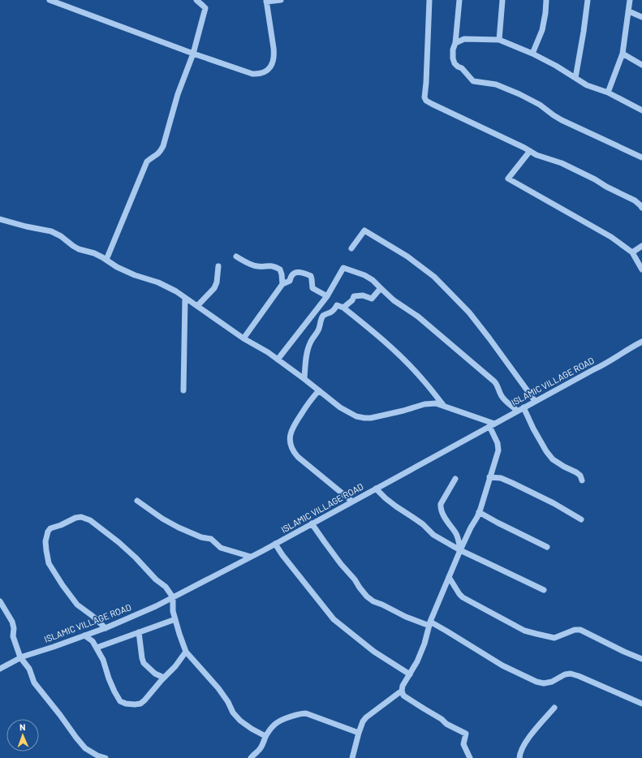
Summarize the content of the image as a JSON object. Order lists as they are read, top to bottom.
{
  "streets": {
    "street": ["ISLAMIC VILLAGE ROAD"]
  },
  "north": "top"
}
